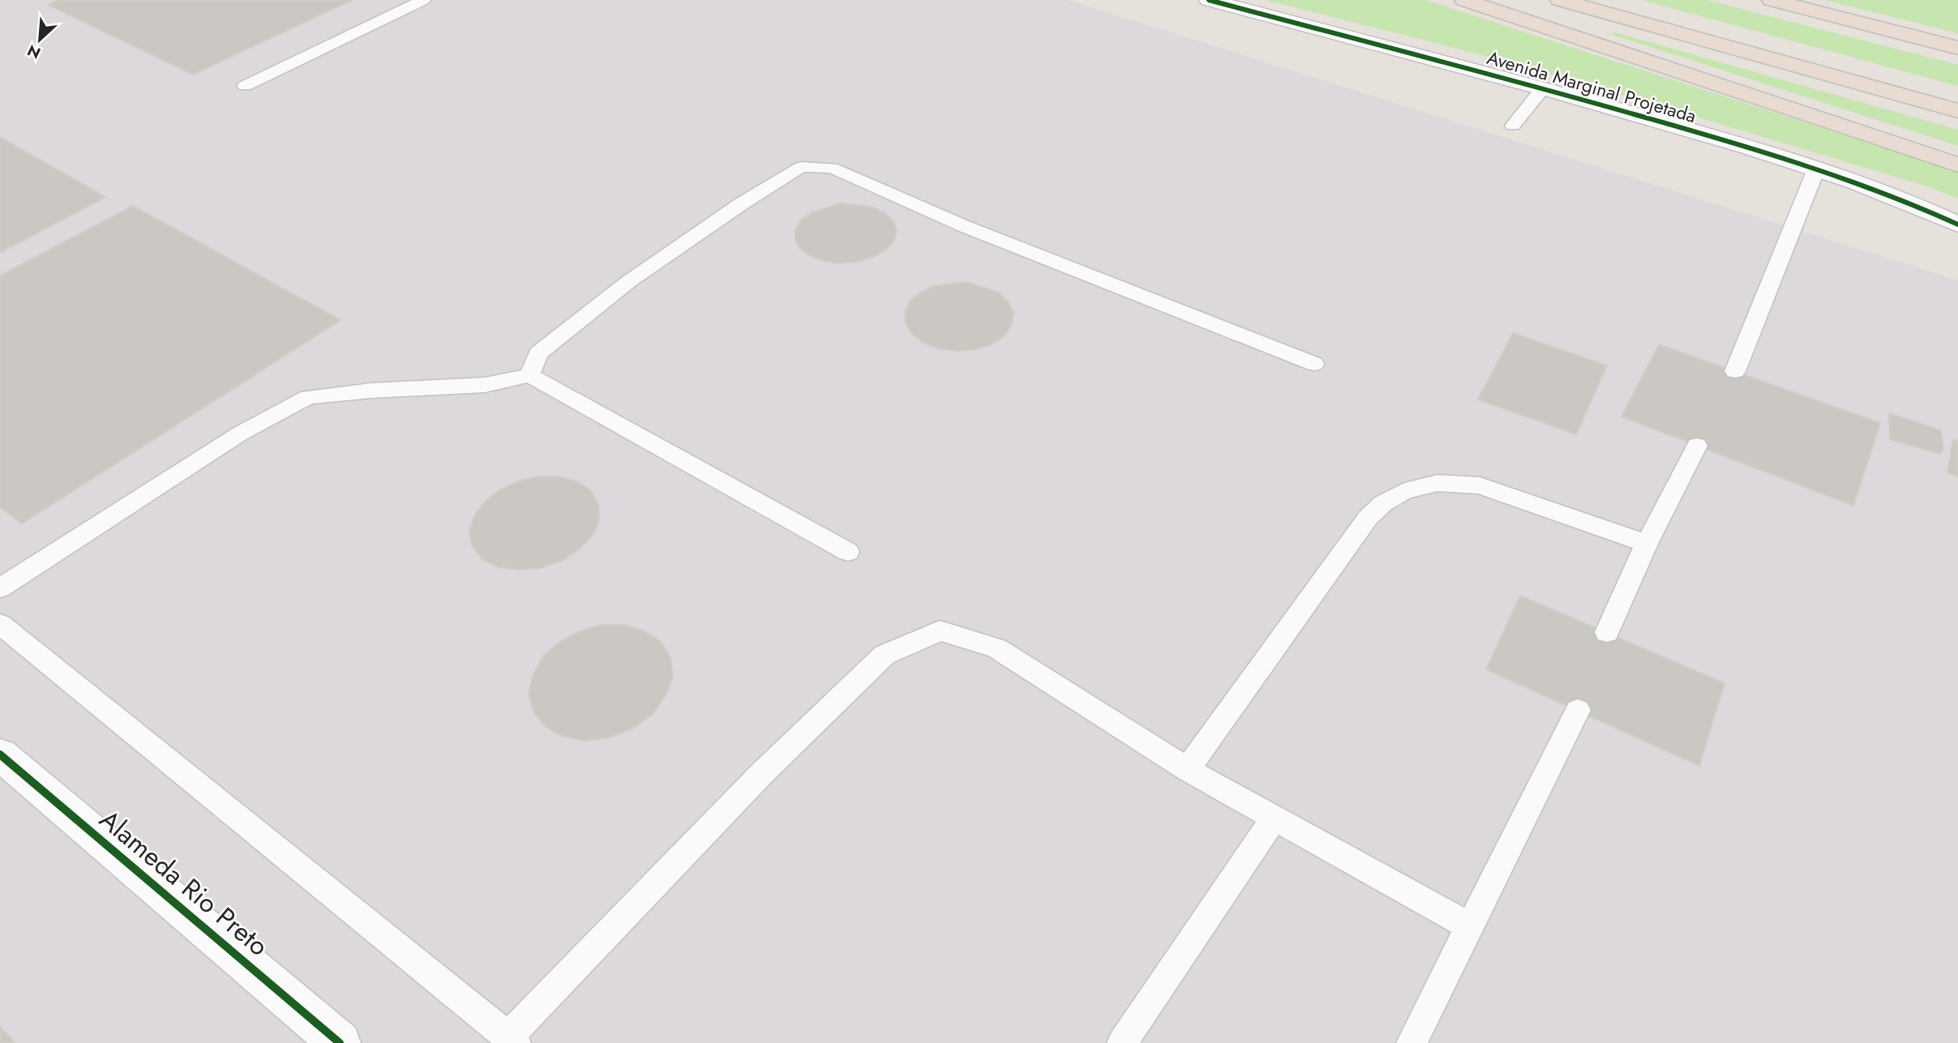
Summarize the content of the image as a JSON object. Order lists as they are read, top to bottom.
{
  "streets": {
    "street": ["Avenida Marginal Projetada", "Alameda Rio Preto"]
  },
  "north": "bottom left"
}
